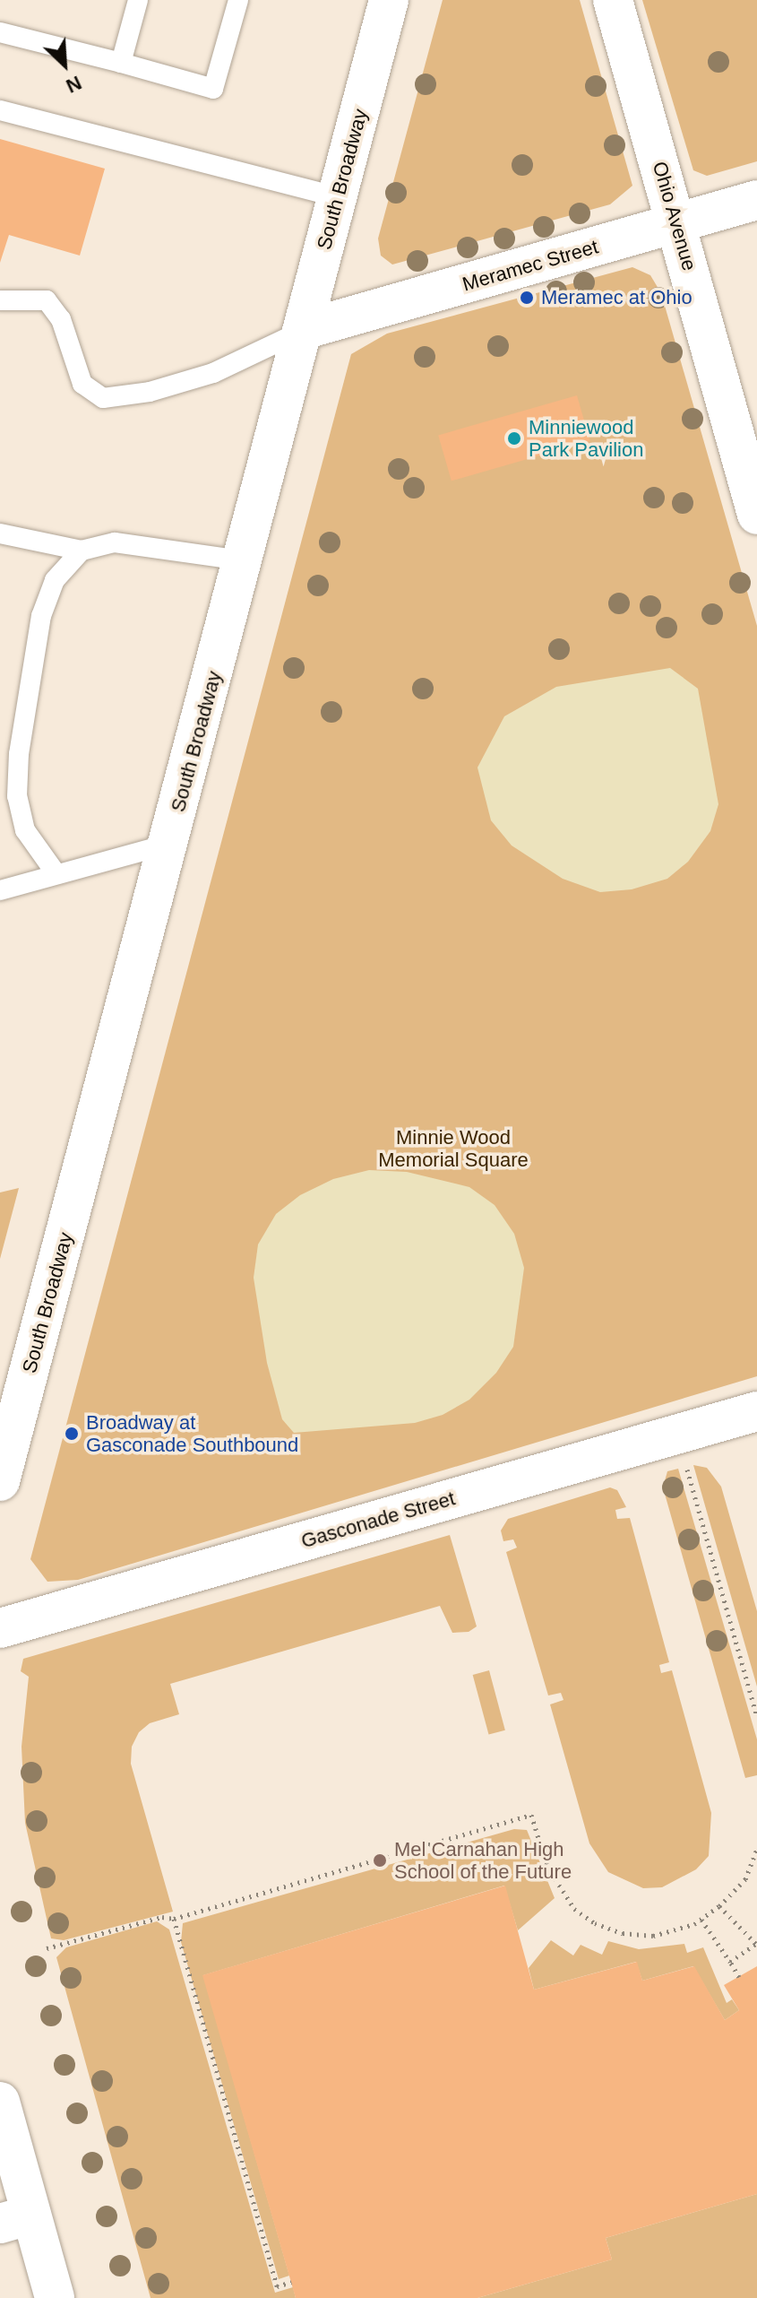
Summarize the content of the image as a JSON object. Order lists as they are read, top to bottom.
{
  "streets": {
    "street": [
      "South Broadway",
      "Ohio Avenue",
      "Meramec Street",
      "Gasconade Street"
    ]
  },
  "crossings": [
    ["South Broadway", "Meramec Street"],
    ["Ohio Avenue", "Meramec Street"]
  ],
  "parks": ["Minnie Wood Memorial Square"],
  "places": [
    "Meramec at Ohio",
    "Minniewood Park Pavilion",
    "Broadway at Gasconade Southbound",
    "Mel Carnahan High School of the Future"
  ],
  "north": "bottom right"
}
